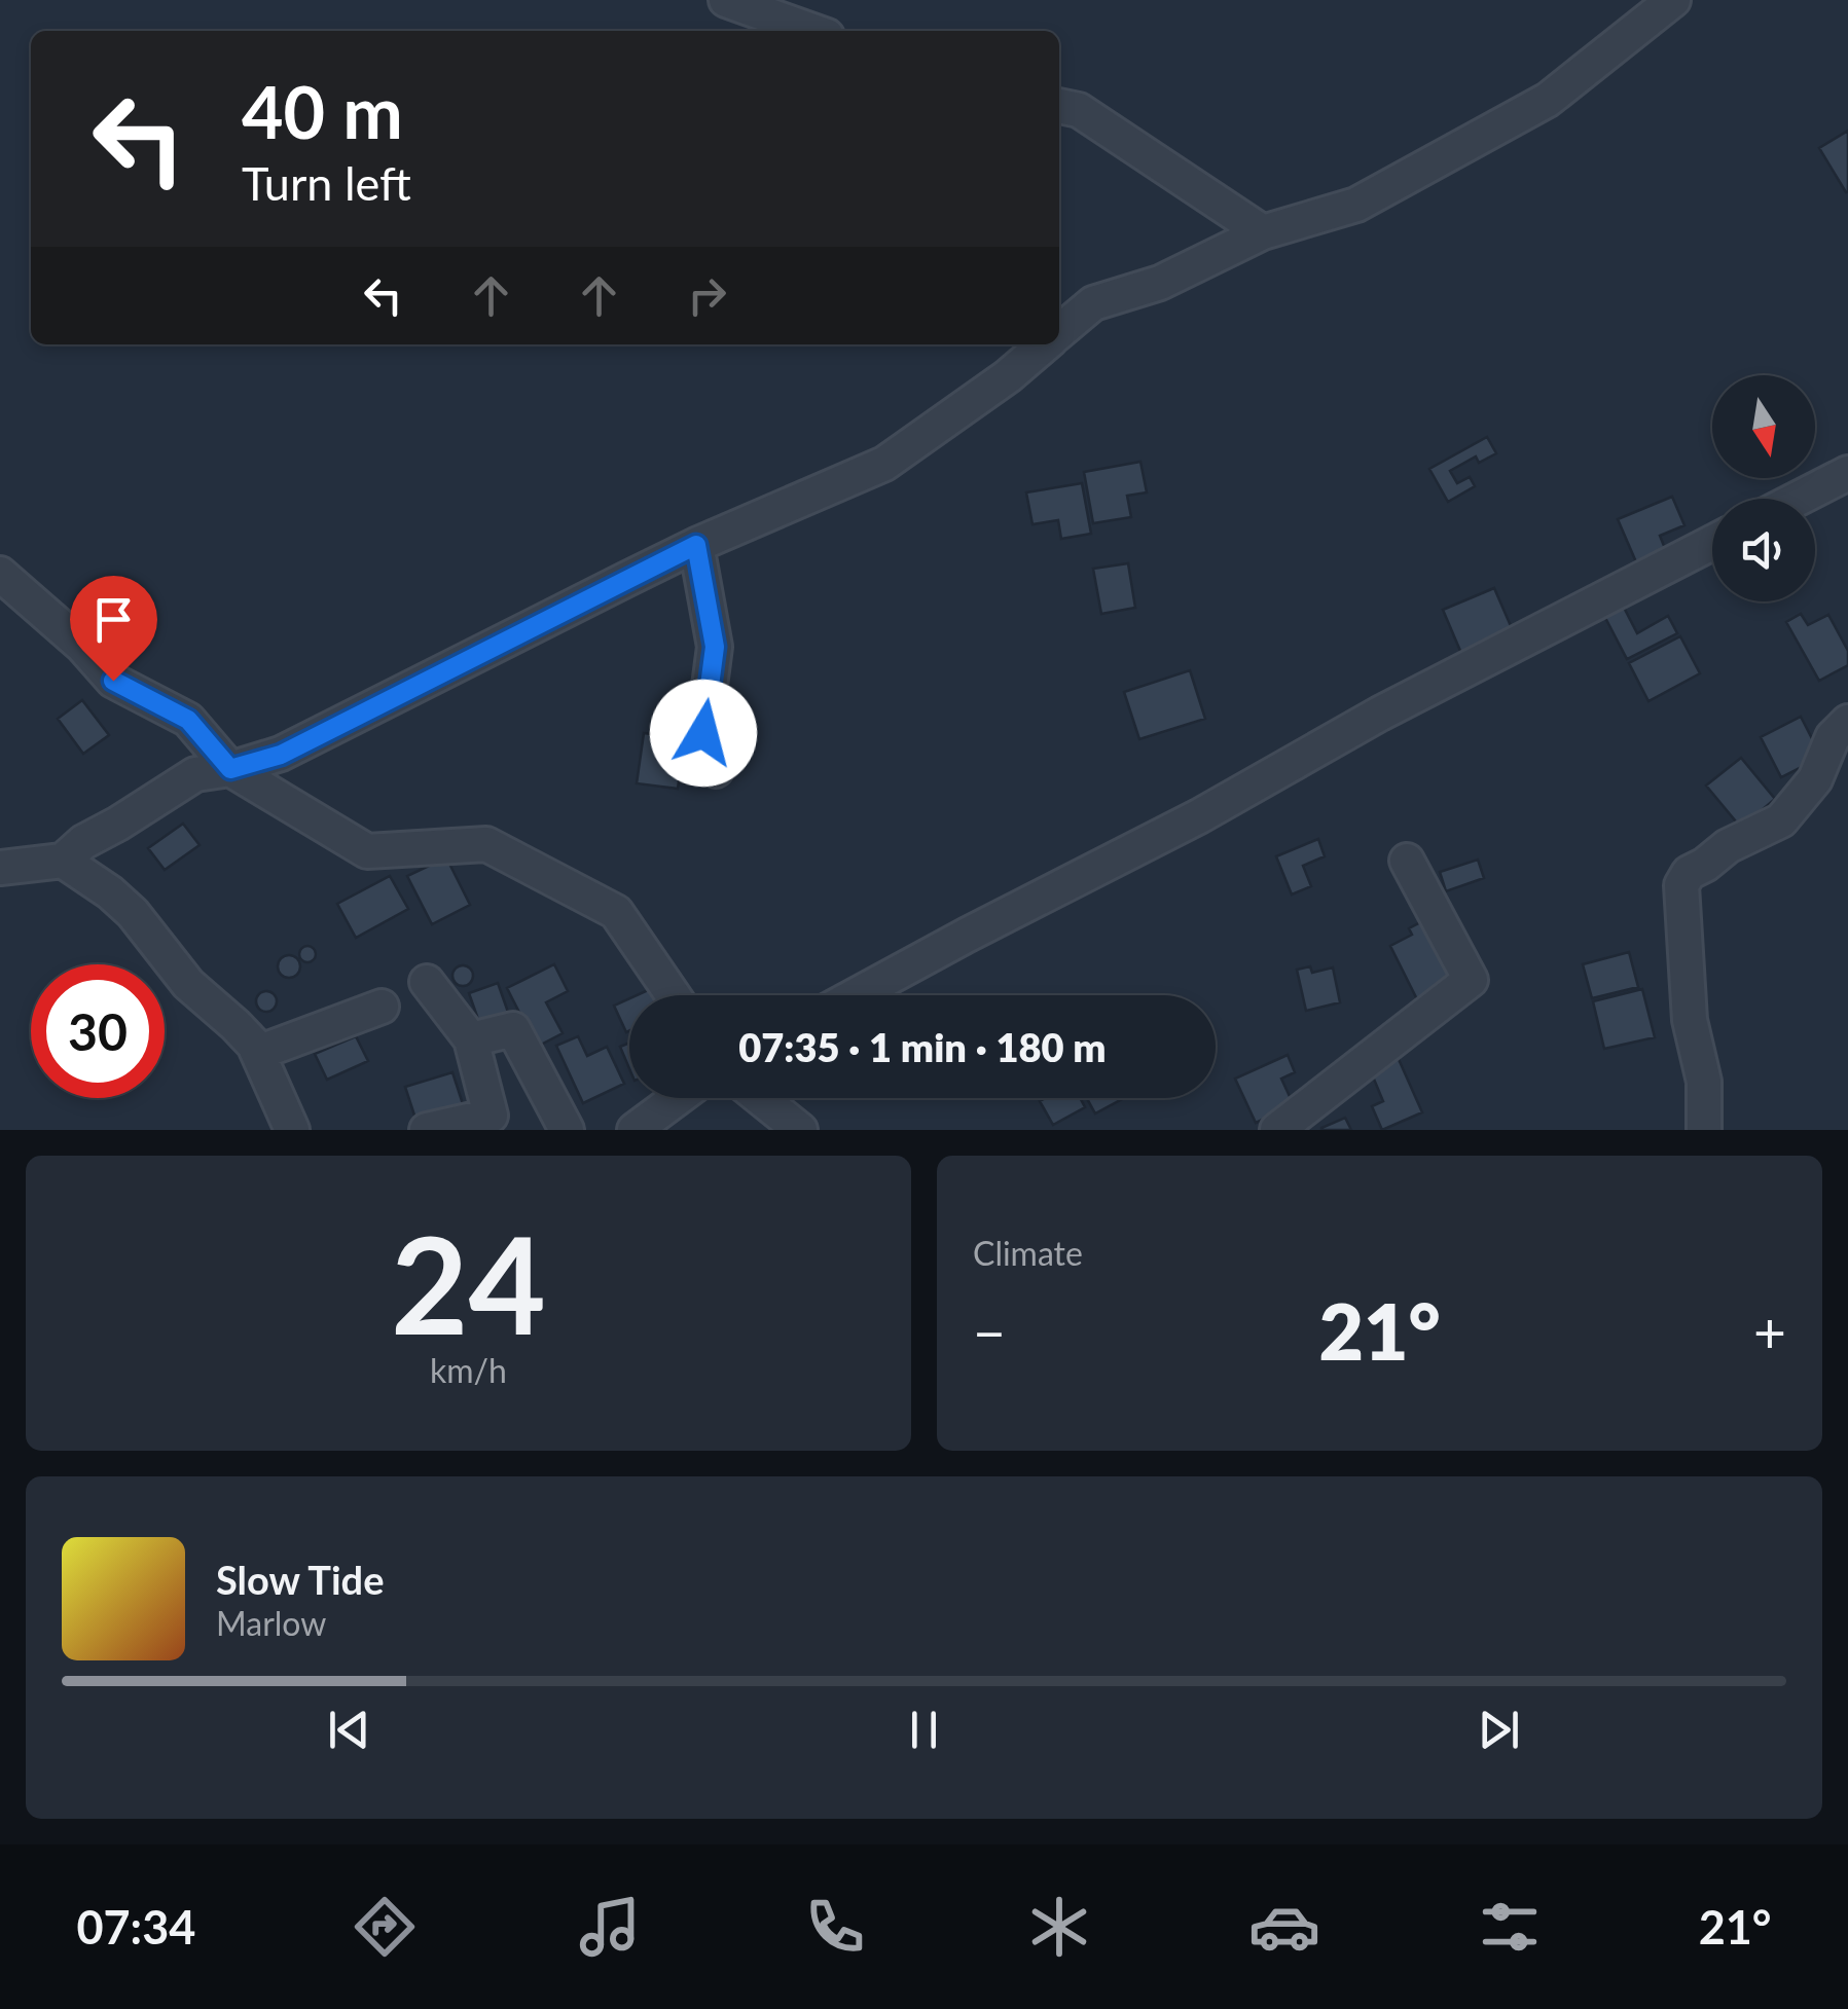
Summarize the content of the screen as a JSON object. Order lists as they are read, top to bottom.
{
  "north": "bottom",
  "page": {
    "turn": ["40 m", "Turn left"],
    "limit": "30",
    "trip": "07:35 · 1 min · 180 m",
    "tile": [
      ["24", "km/h"],
      "Climate"
    ],
    "heat": ["−", "21°", "+"],
    "song": ["Slow Tide", "Marlow"],
    "tabs": ["07:34", "21°"]
  }
}
